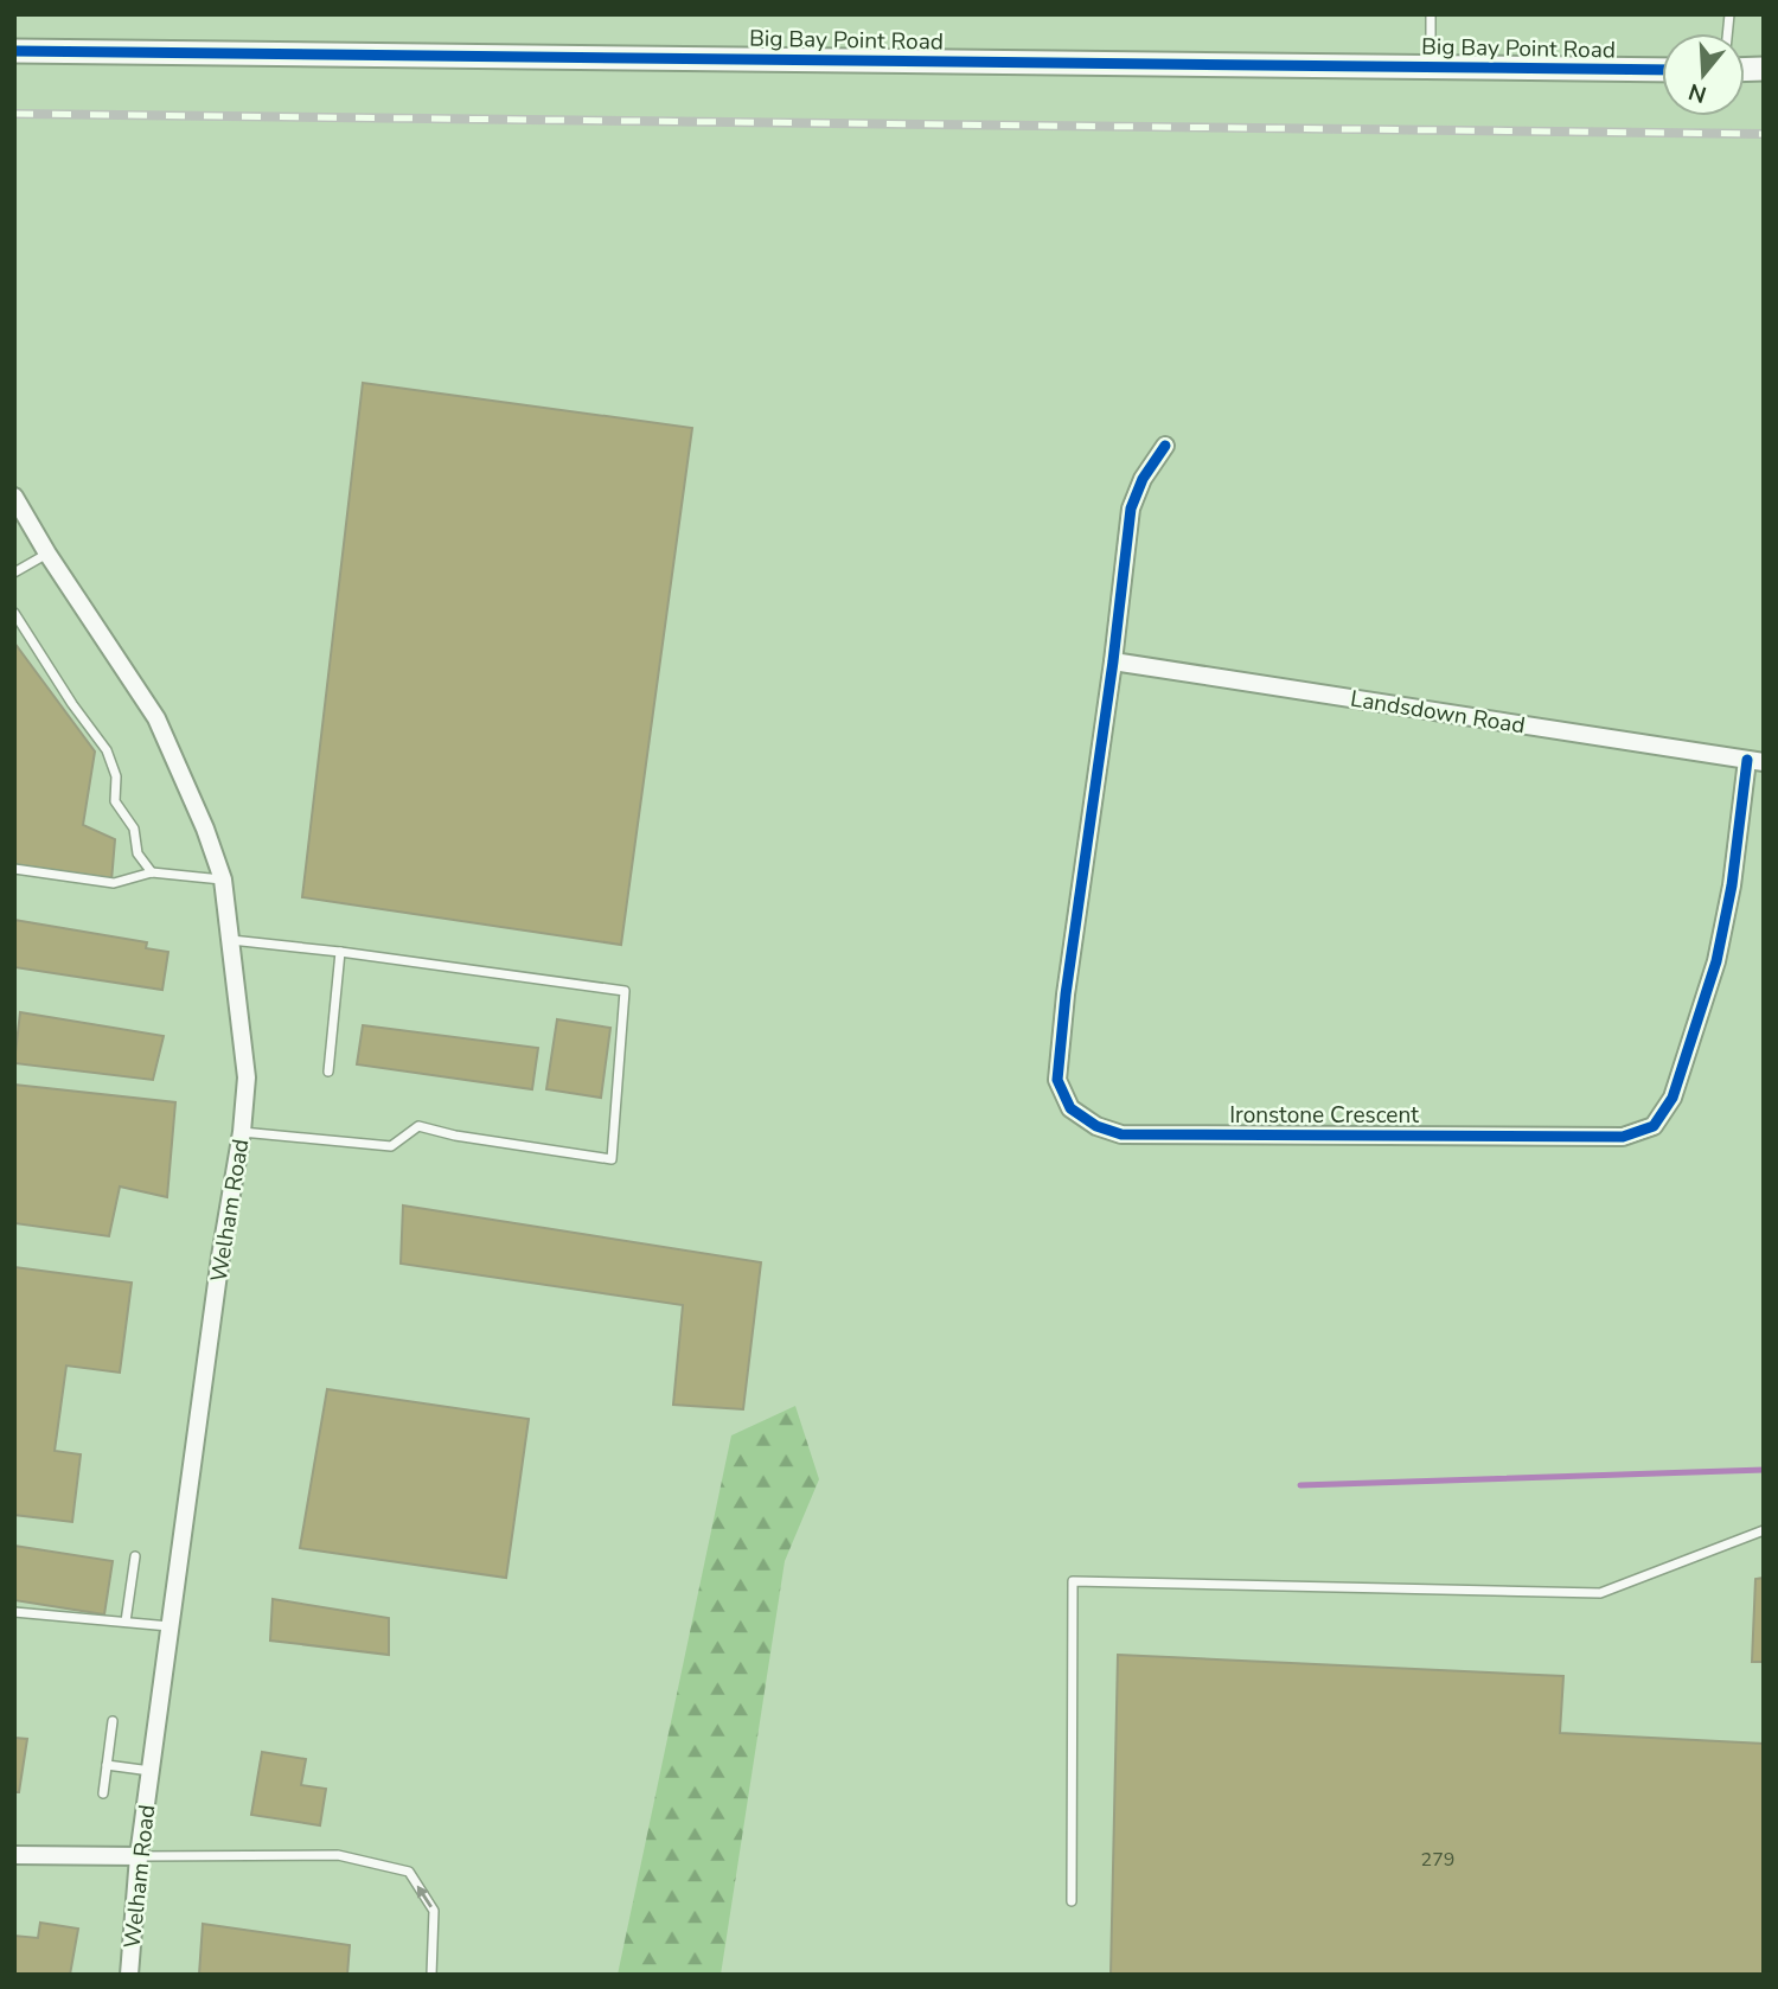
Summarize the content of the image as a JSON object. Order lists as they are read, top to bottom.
{
  "streets": {
    "street": [
      "Big Bay Point Road",
      "Landsdown Road",
      "Ironstone Crescent",
      "Welham Road"
    ]
  },
  "crossings": [
    ["Landsdown Road", "Ironstone Crescent"]
  ],
  "house_numbers": ["279"],
  "north": "bottom"
}
